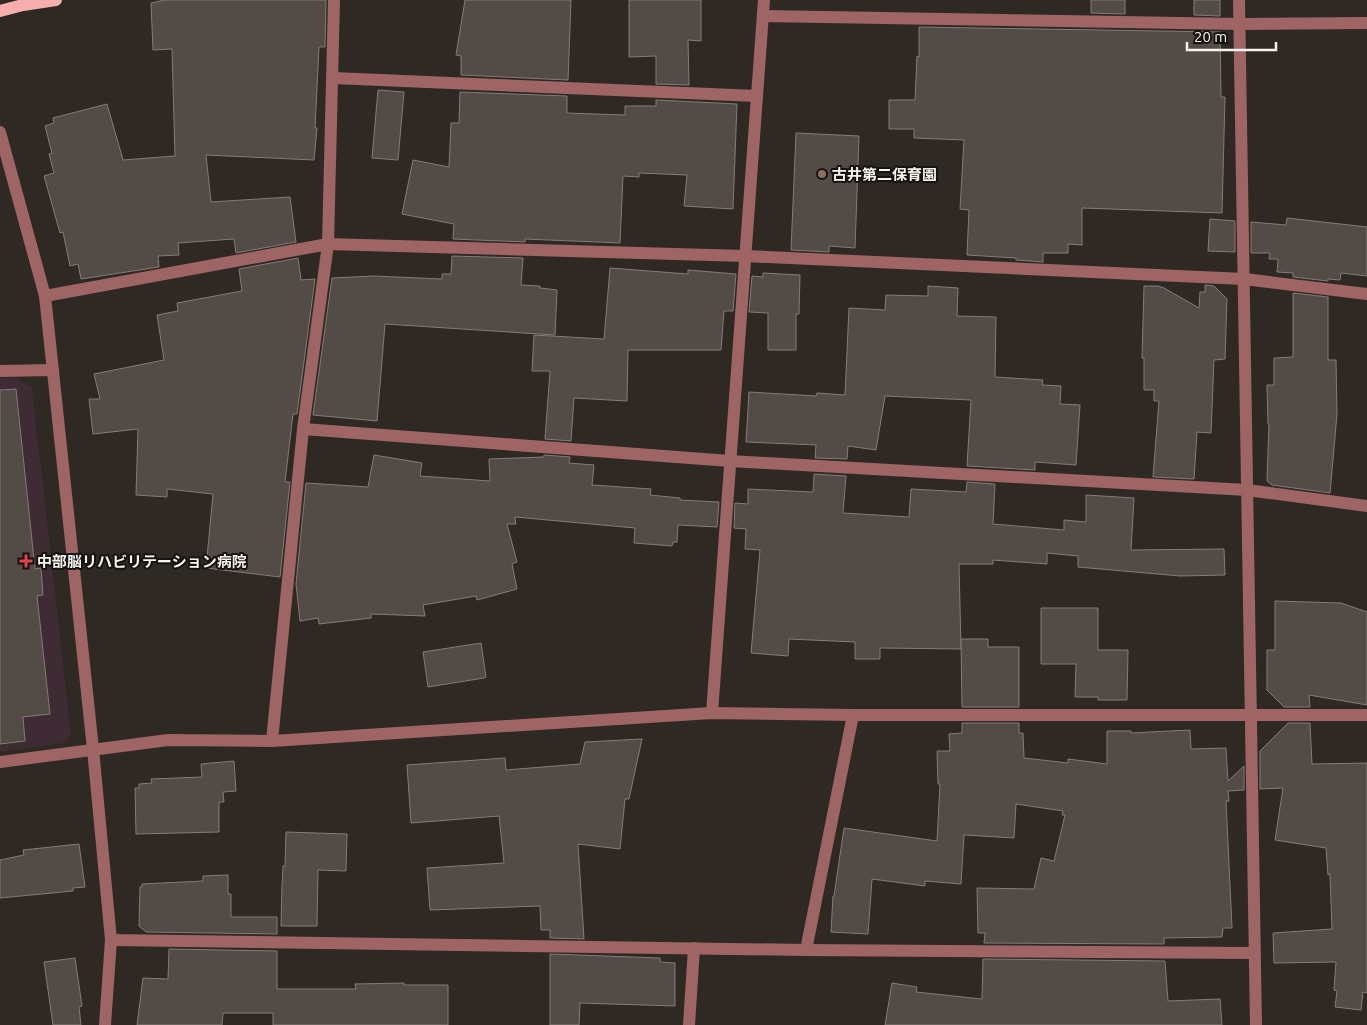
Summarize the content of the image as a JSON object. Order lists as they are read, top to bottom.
{
  "places": {
    "other": ["古井第二保育園"],
    "health": ["中部脳リハビリテーション病院"]
  },
  "scale_bar": "20 m"
}
